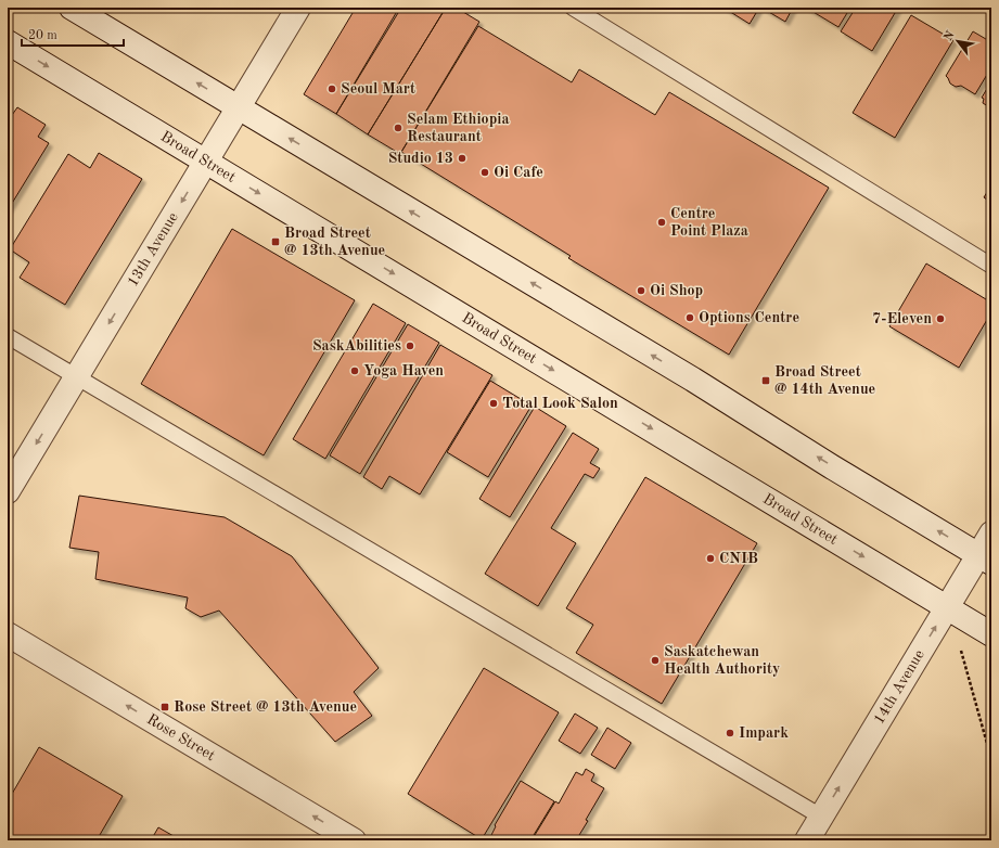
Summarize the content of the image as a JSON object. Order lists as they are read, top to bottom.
{
  "streets": {
    "main road": [
      "Broad Street",
      "13th Avenue",
      "14th Avenue",
      "Rose Street"
    ]
  },
  "crossings": [
    ["Broad Street", "13th Avenue"],
    ["Broad Street", "14th Avenue"]
  ],
  "one_way": ["13th Avenue", "14th Avenue", "Rose Street"],
  "places": {
    "other": [
      "Seoul Mart",
      "Selam Ethiopia Restaurant",
      "Studio 13",
      "Oi Cafe",
      "Centre Point Plaza",
      "Oi Shop",
      "Options Centre",
      "7-Eleven",
      "SaskAbilities",
      "Yoga Haven",
      "Total Look Salon",
      "CNIB",
      "Saskatchewan Health Authority",
      "Impark"
    ],
    "transit": ["Broad Street @ 13th Avenue", "Broad Street @ 14th Avenue", "Rose Street @ 13th Avenue"]
  },
  "scale_bar": "20 m",
  "north": "top left"
}
